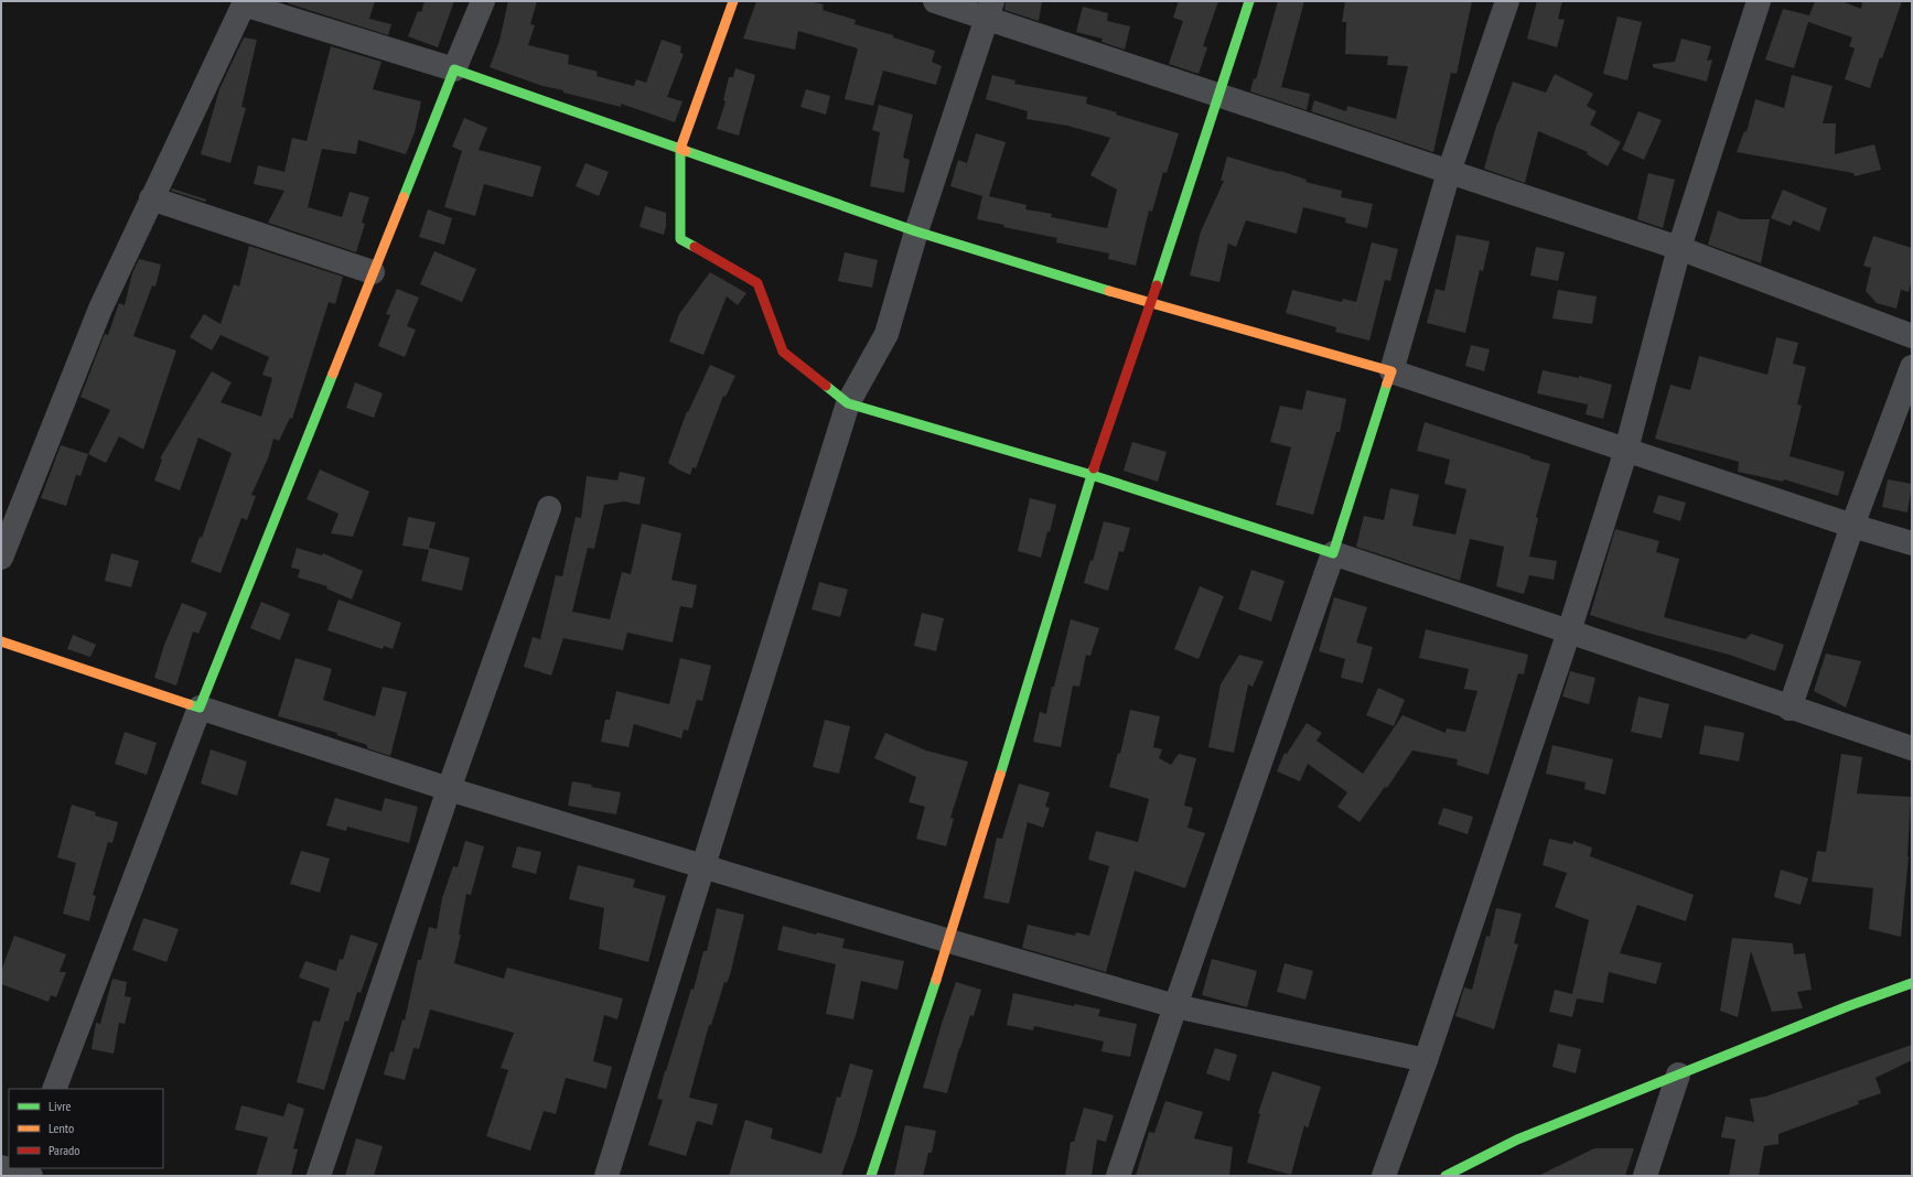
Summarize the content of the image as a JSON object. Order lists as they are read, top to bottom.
{
  "legend": ["Livre", "Lento", "Parado"]
}
